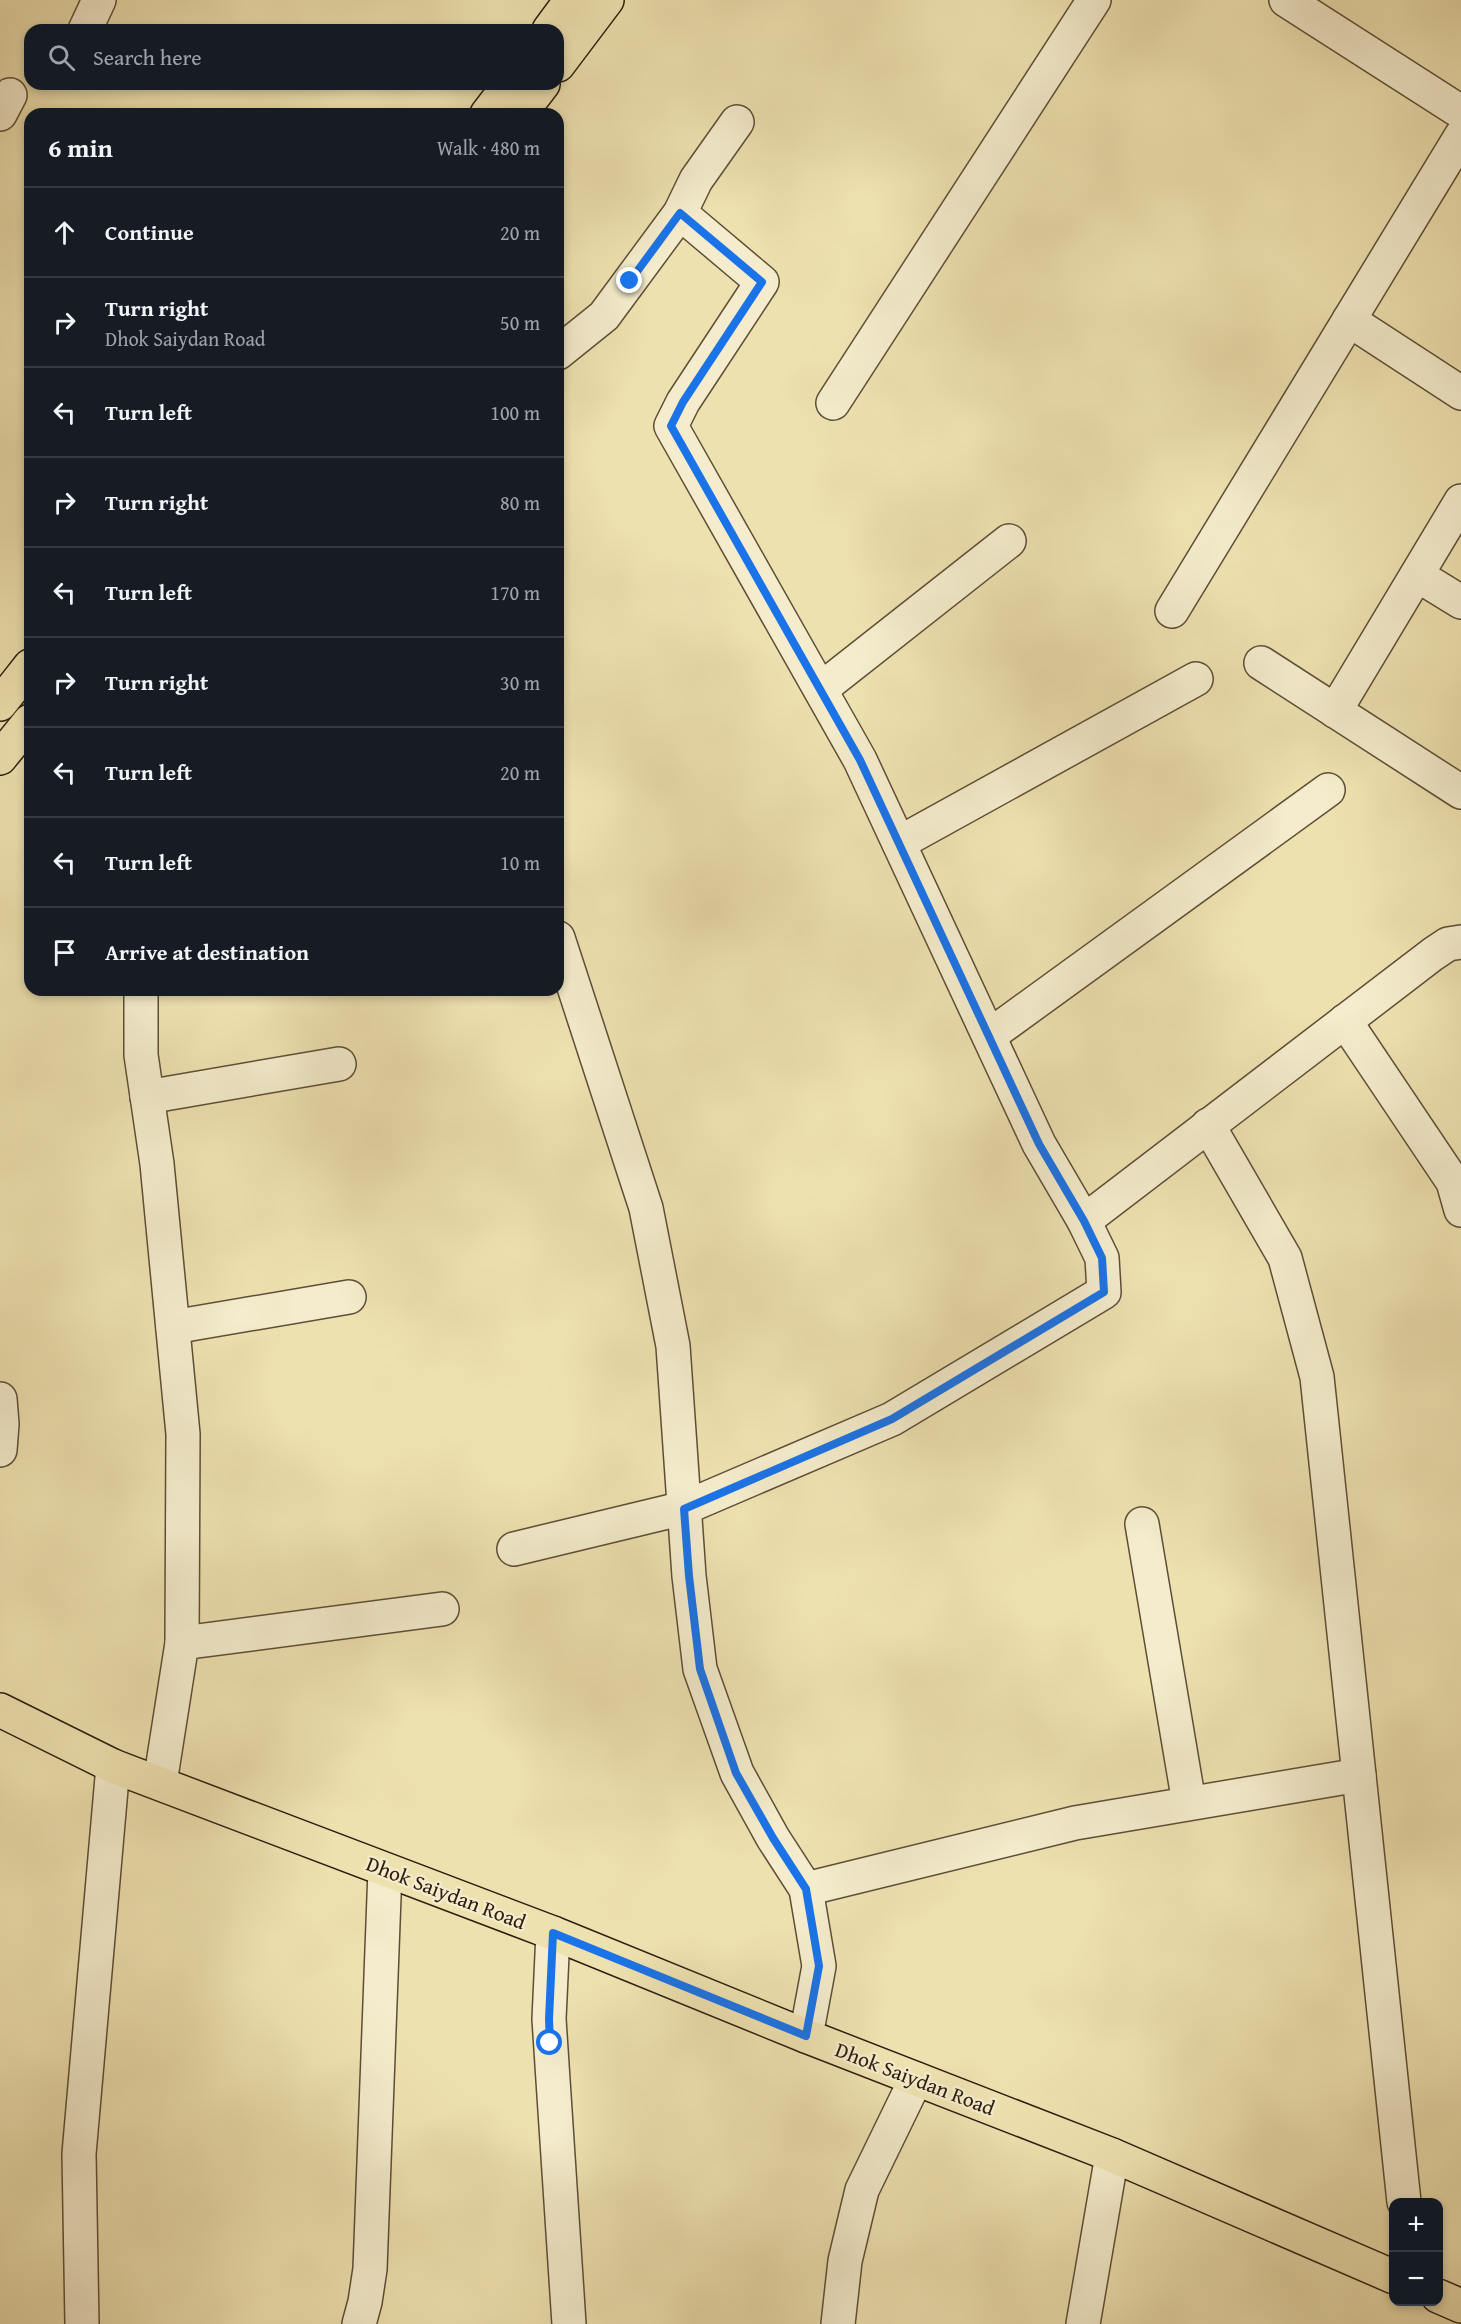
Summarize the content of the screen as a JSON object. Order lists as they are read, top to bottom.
{
  "streets": {
    "main road": ["Dhok Saiydan Road"]
  },
  "page": {
    "search": "Search here",
    "heading": ["6 min", "Walk · 480 m"],
    "list": [
      ["Continue", "20 m"],
      ["Turn right", "Dhok Saiydan Road", "50 m"],
      ["Turn left", "100 m"],
      ["Turn right", "80 m"],
      ["Turn left", "170 m"],
      ["Turn right", "30 m"],
      ["Turn left", "20 m"],
      ["Turn left", "10 m"],
      "Arrive at destination"
    ],
    "map_buttons": ["+", "−"]
  }
}
